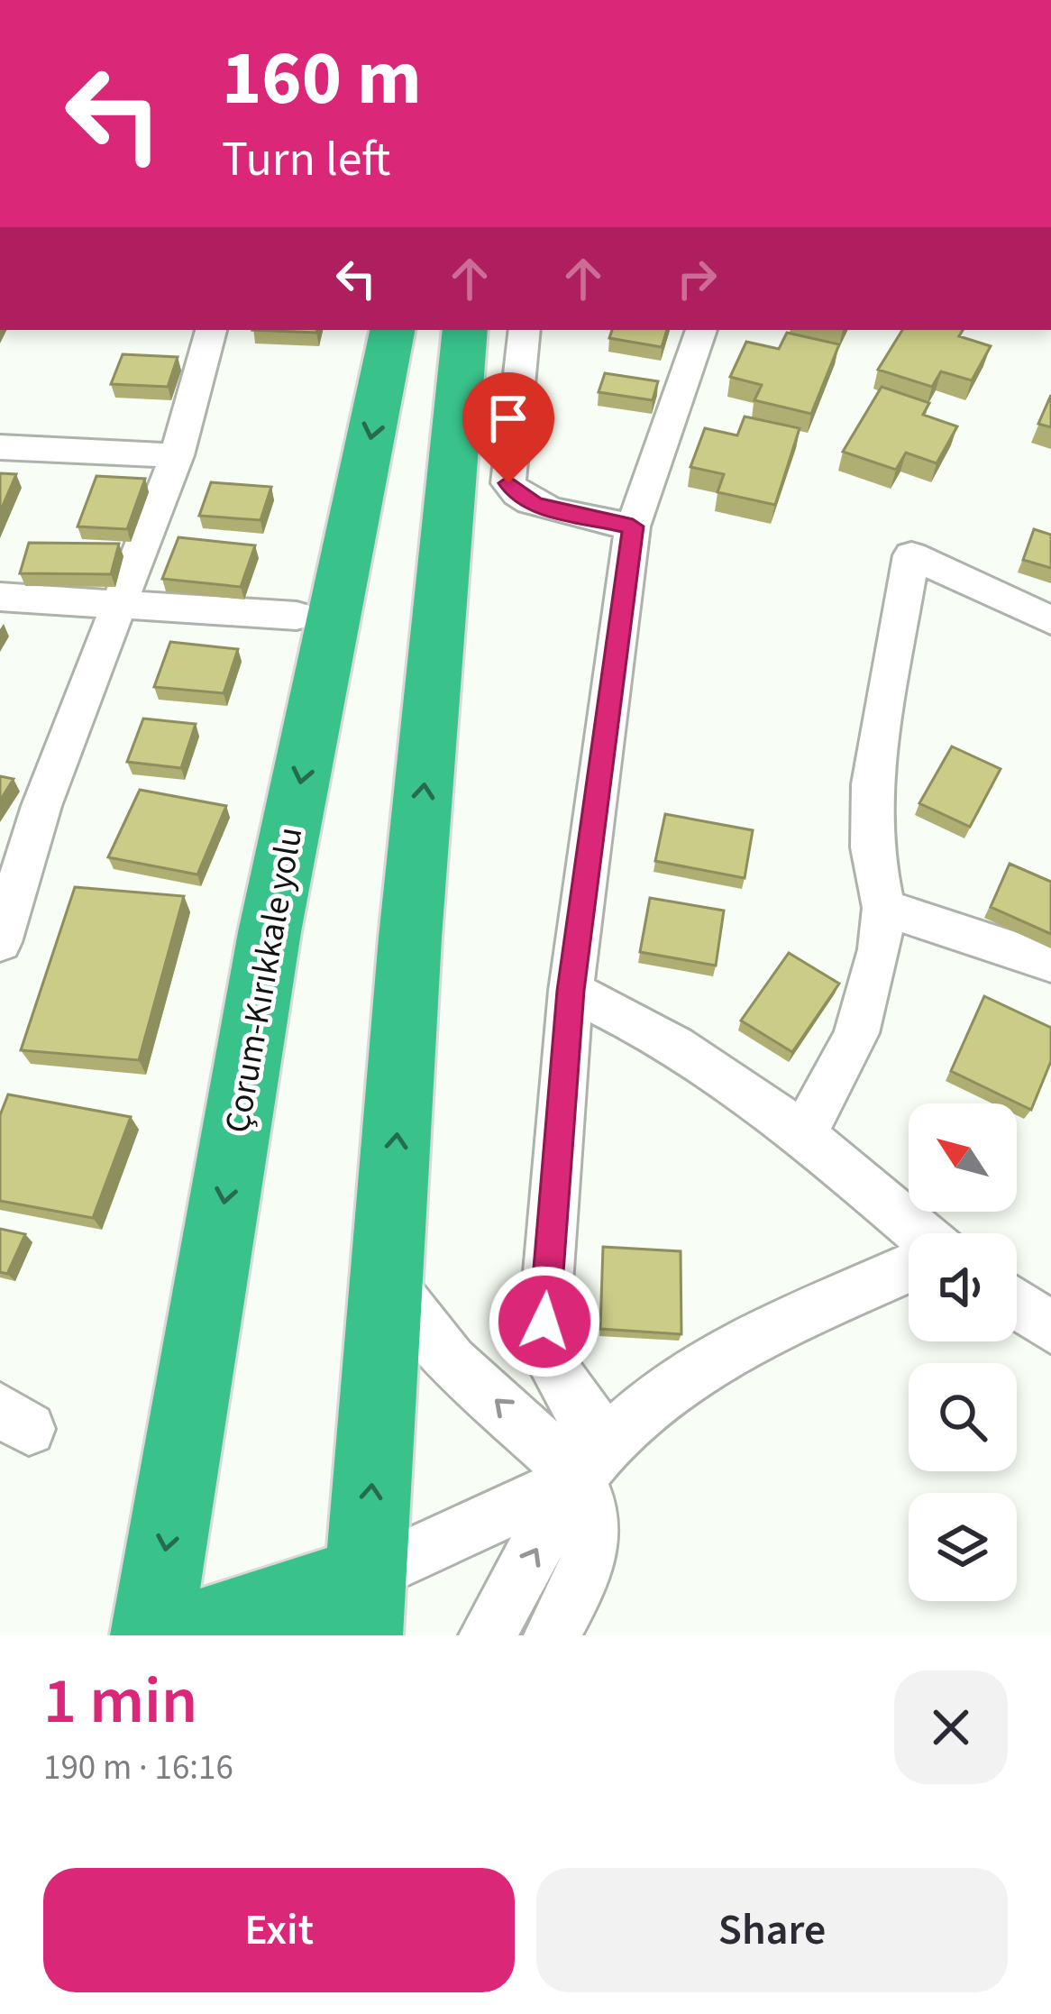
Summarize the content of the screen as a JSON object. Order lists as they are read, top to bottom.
{
  "streets": {
    "highway": ["Çorum-Kırıkkale yolu"]
  },
  "north": "top left",
  "page": {
    "turn": ["160 m", "Turn left"],
    "heading": ["1 min", "190 m · 16:16"],
    "buttons": ["Exit", "Share"]
  }
}
